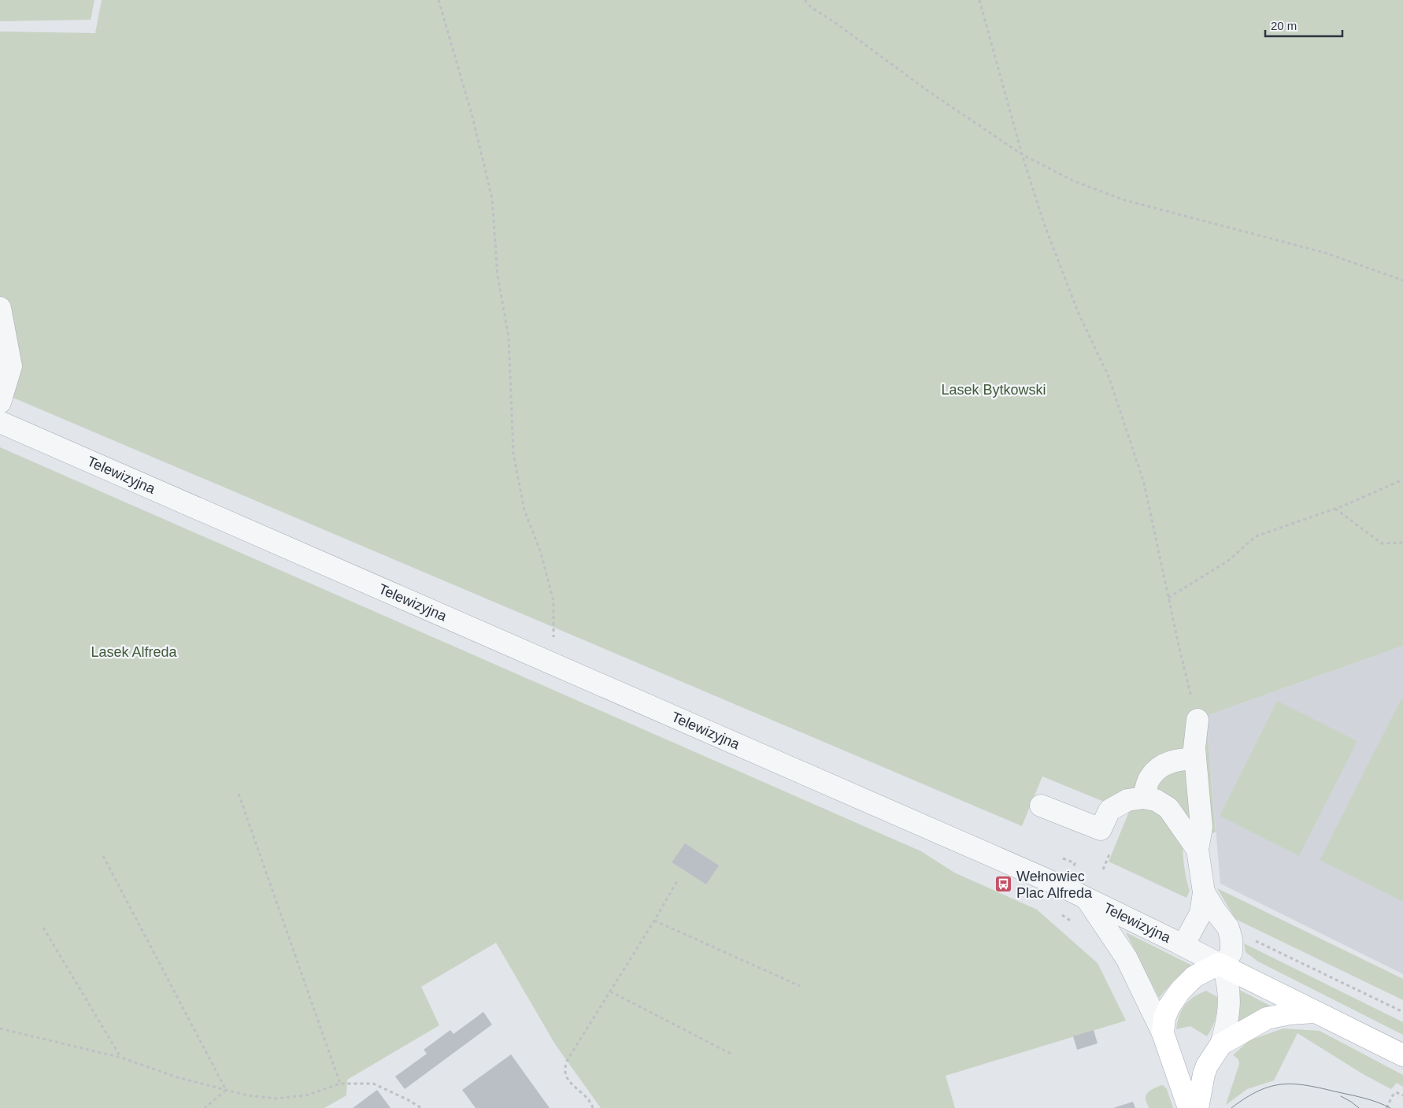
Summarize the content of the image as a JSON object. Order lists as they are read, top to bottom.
{
  "streets": {
    "main road": ["Telewizyjna"]
  },
  "parks": ["Lasek Bytkowski", "Lasek Alfreda"],
  "places": {
    "bus stop": ["Wełnowiec Plac Alfreda"]
  },
  "scale_bar": "20 m"
}
